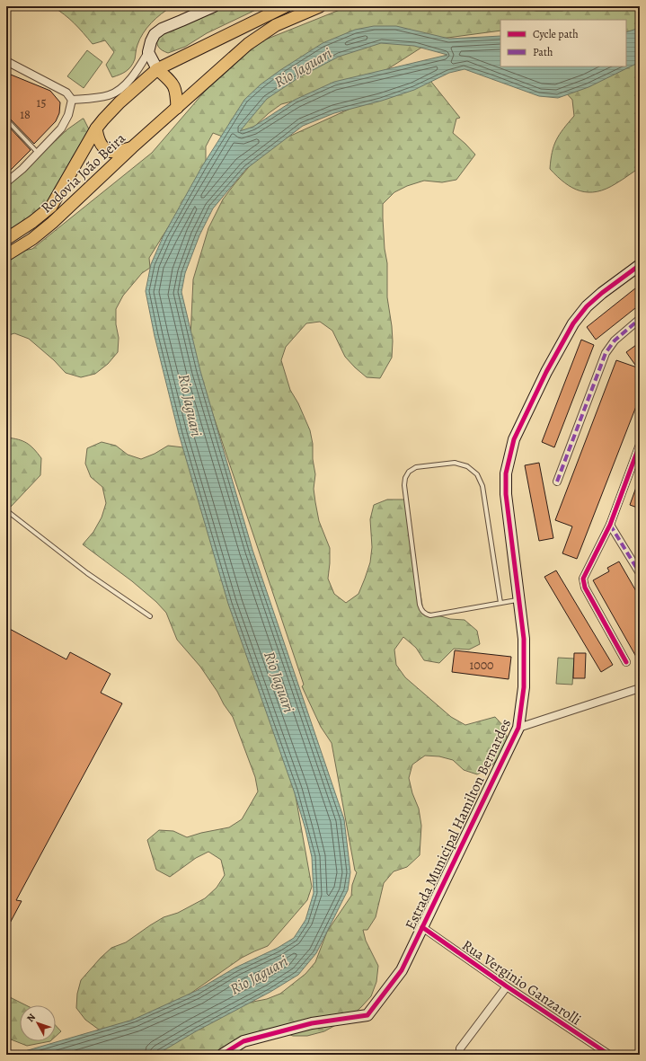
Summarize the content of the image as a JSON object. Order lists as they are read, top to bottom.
{
  "streets": {
    "main road": ["Rodovia João Beira"],
    "street": ["Estrada Municipal Hamilton Bernardes", "Rua Verginio Ganzarolli"]
  },
  "crossings": [
    ["Estrada Municipal Hamilton Bernardes", "Rua Verginio Ganzarolli"]
  ],
  "water": ["Rio Jaguari"],
  "house_numbers": ["15", "18", "1000"],
  "legend": ["Cycle path", "Path"],
  "north": "top left"
}
